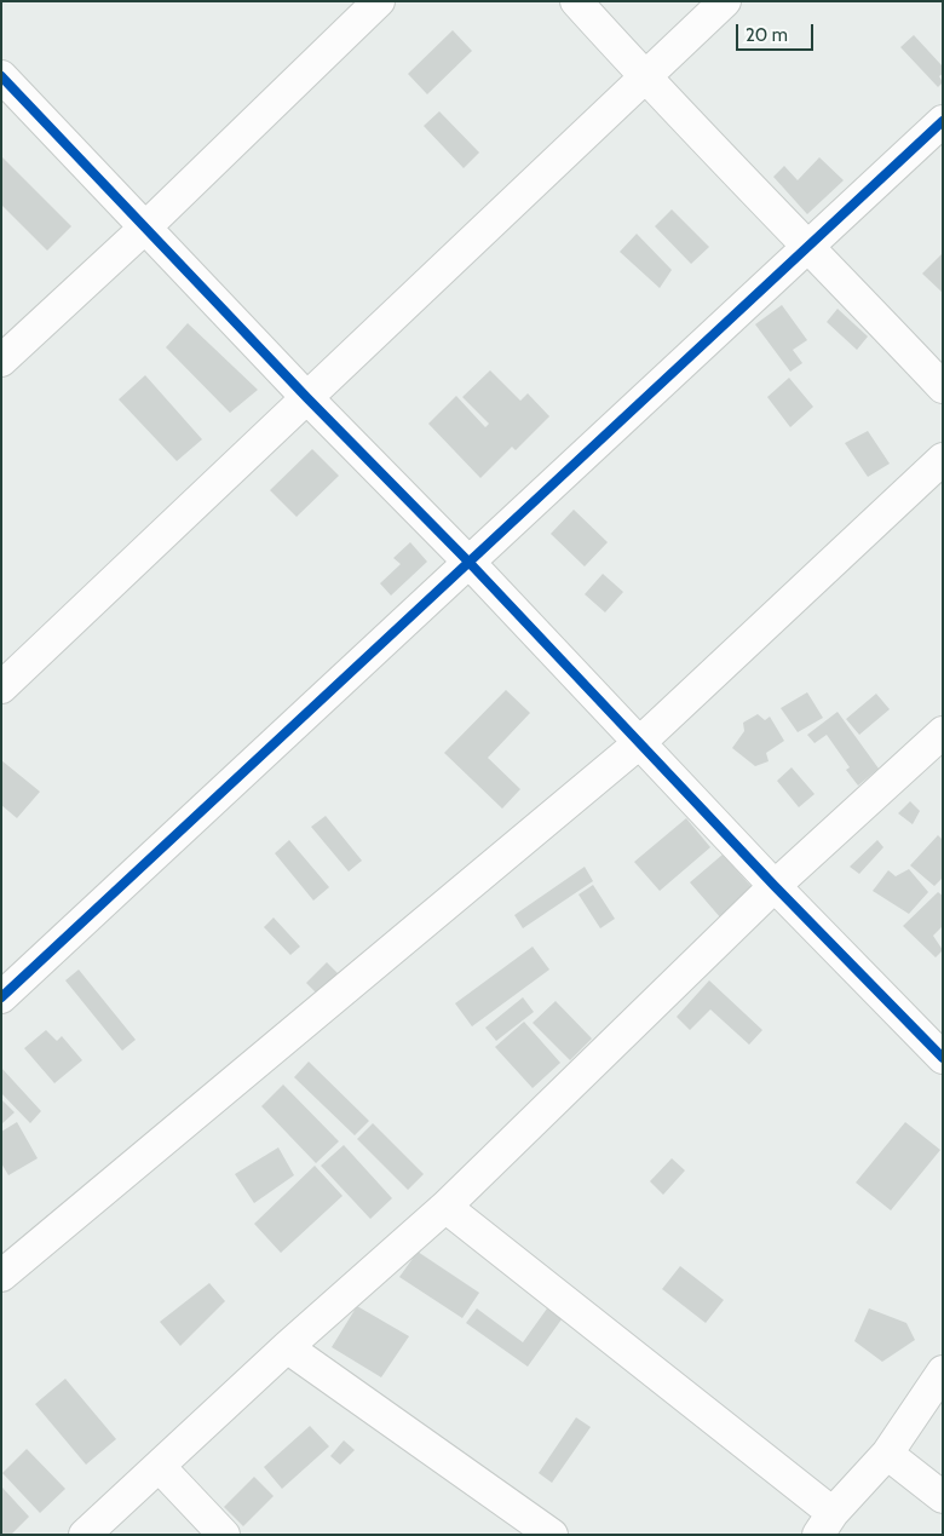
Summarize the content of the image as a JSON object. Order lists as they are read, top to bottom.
{
  "scale_bar": "20 m"
}
